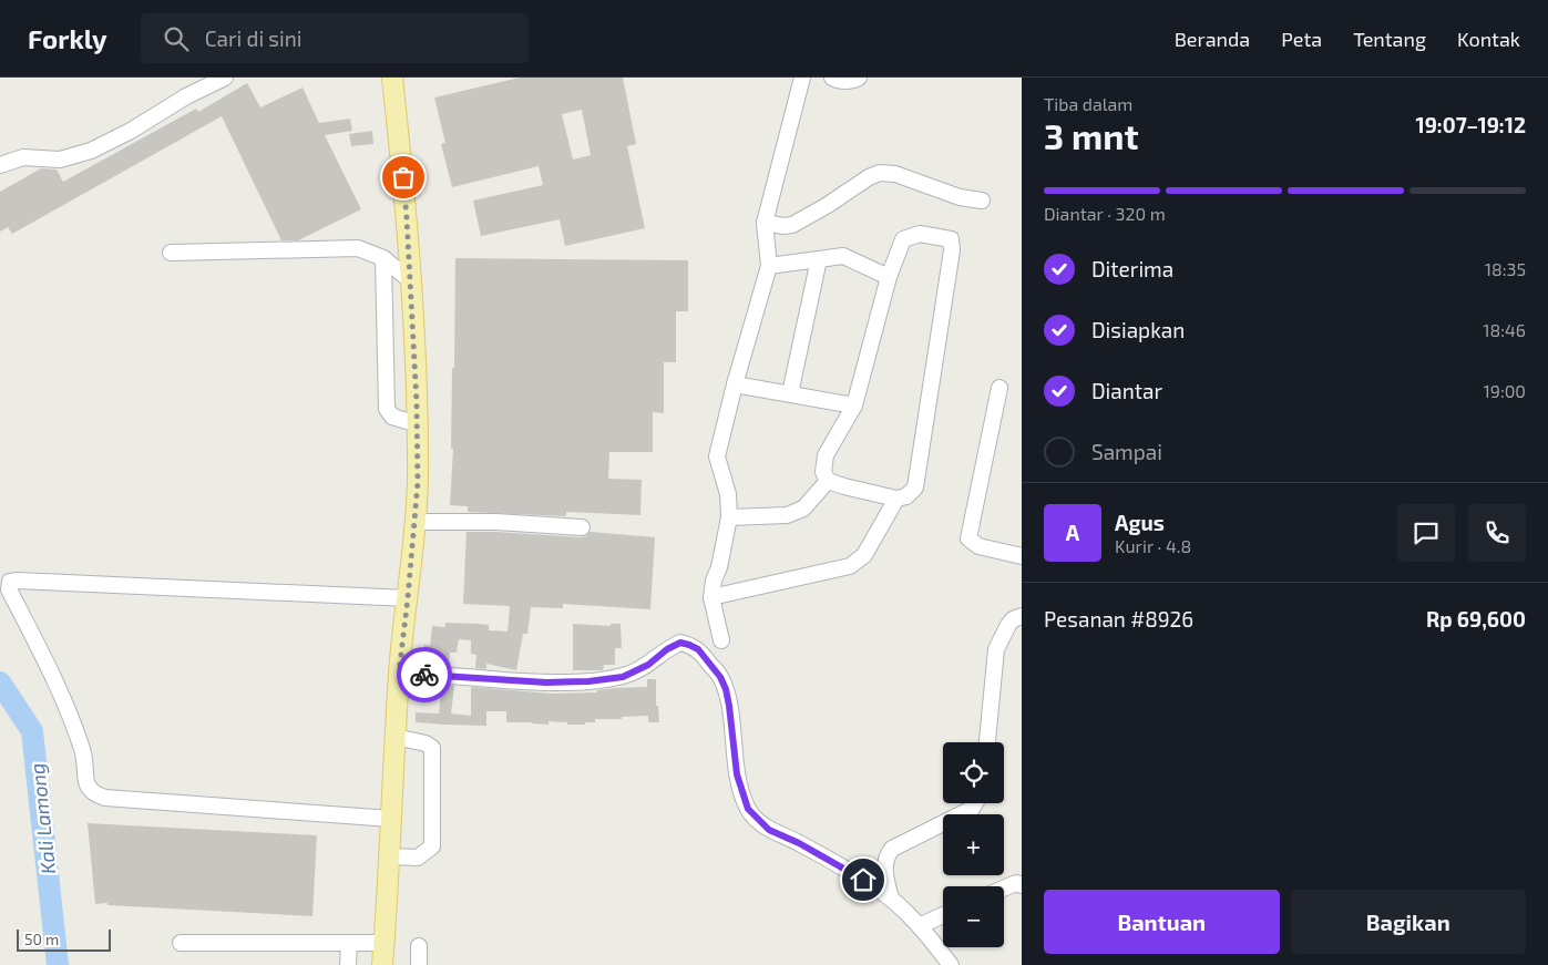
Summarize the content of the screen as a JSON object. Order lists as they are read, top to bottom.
{
  "water": ["Kali Lamong"],
  "scale_bar": "50 m",
  "page": {
    "header": "Forkly",
    "search": "Cari di sini",
    "nav": [
      "Beranda",
      "Peta",
      "Tentang",
      "Kontak"
    ],
    "heading": ["3 mnt", "Tiba dalam", "19:07–19:12"],
    "panel": [
      "Agus",
      "Kurir · 4.8",
      "Pesanan #8926",
      "Rp 69,600"
    ],
    "bar": "Diantar · 320 m",
    "list": [
      ["Diterima", "18:35"],
      ["Disiapkan", "18:46"],
      ["Diantar", "19:00"],
      "Sampai"
    ],
    "round": "A",
    "map_buttons": ["+", "−"],
    "buttons": ["Bantuan", "Bagikan"],
    "scale": "50 m"
  }
}
